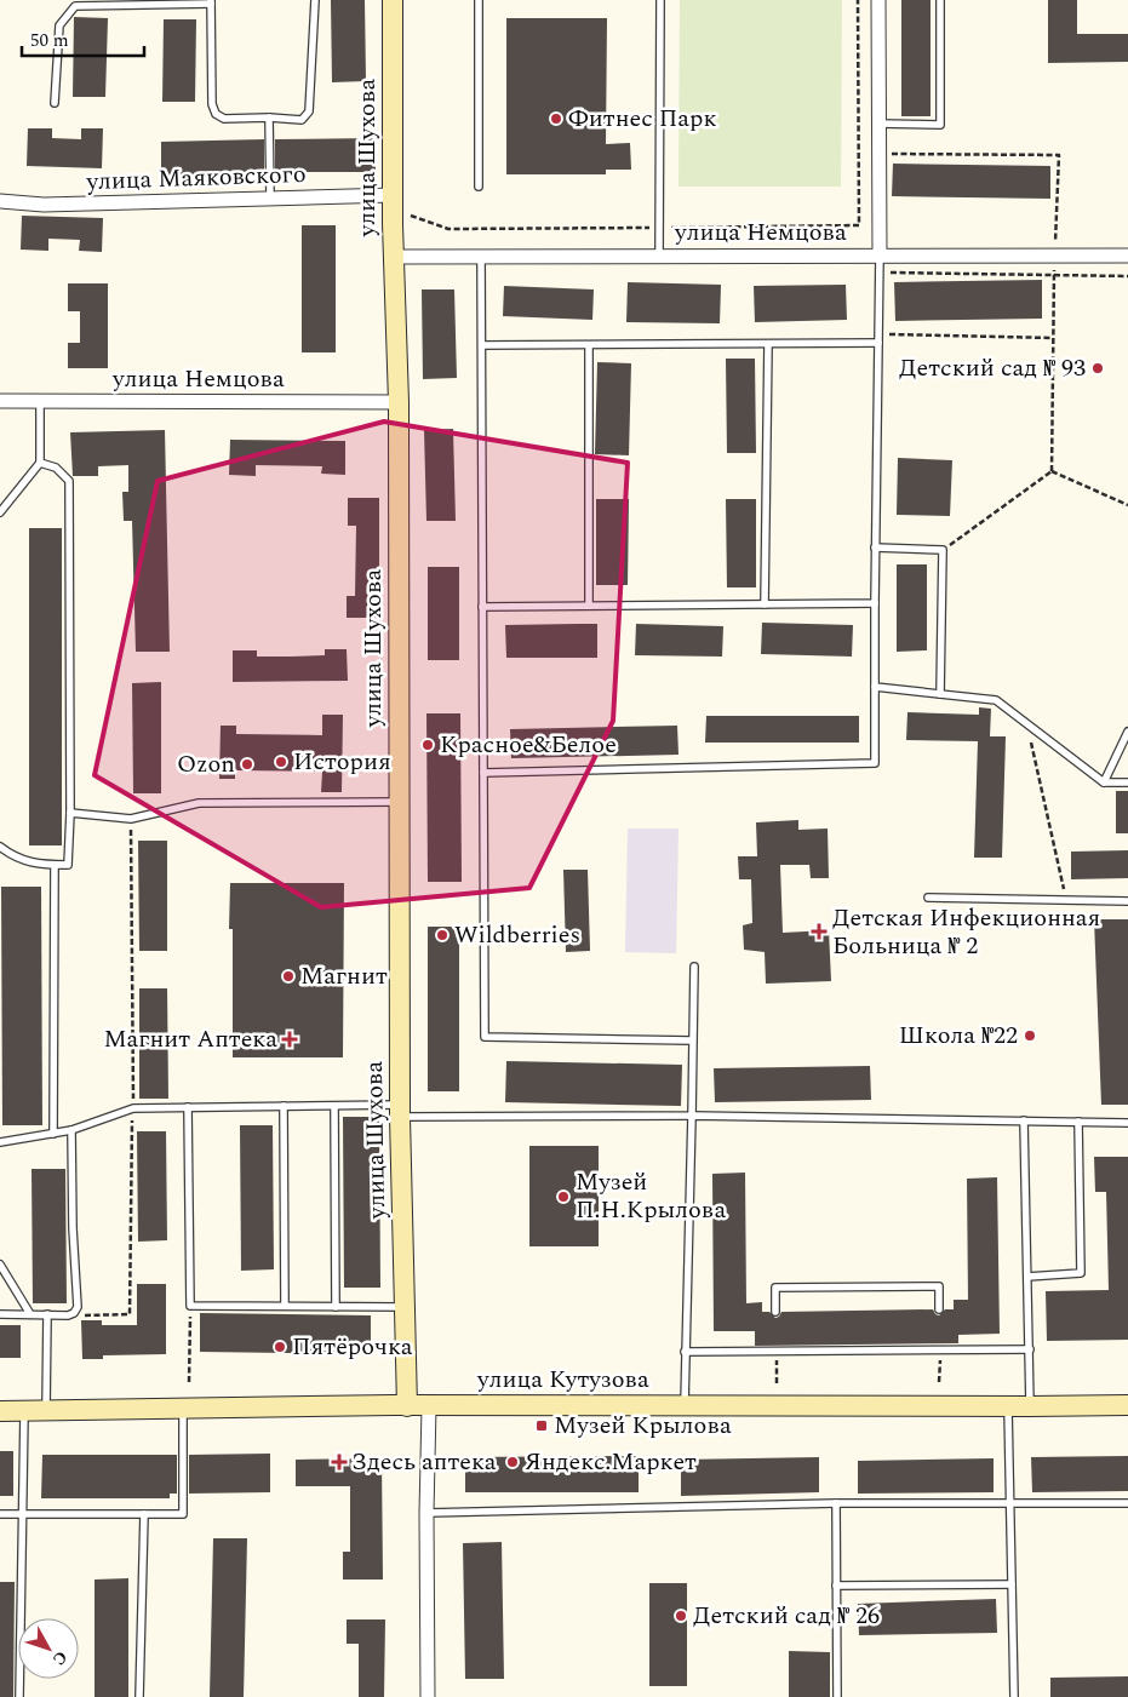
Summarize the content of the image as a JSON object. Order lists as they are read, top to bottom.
{
  "streets": {
    "street": [
      "улица Шухова",
      "улица Маяковского",
      "улица Немцова",
      "улица Кутузова"
    ]
  },
  "crossings": [
    ["улица Шухова", "улица Маяковского"],
    ["улица Шухова", "улица Немцова"],
    ["улица Шухова", "улица Кутузова"]
  ],
  "places": {
    "other": [
      "Фитнес Парк",
      "Детский сад № 93",
      "Красное&Белое",
      "История",
      "Ozon",
      "Wildberries",
      "Магнит",
      "Школа №22",
      "Музей П.Н.Крылова",
      "Пятёрочка",
      "Яндекс.Маркет",
      "Детский сад № 26"
    ],
    "health": ["Детская Инфекционная Больница № 2", "Магнит Аптека", "Здесь аптека"],
    "transit": ["Музей Крылова"]
  },
  "scale_bar": "50 m",
  "north": "bottom right"
}
